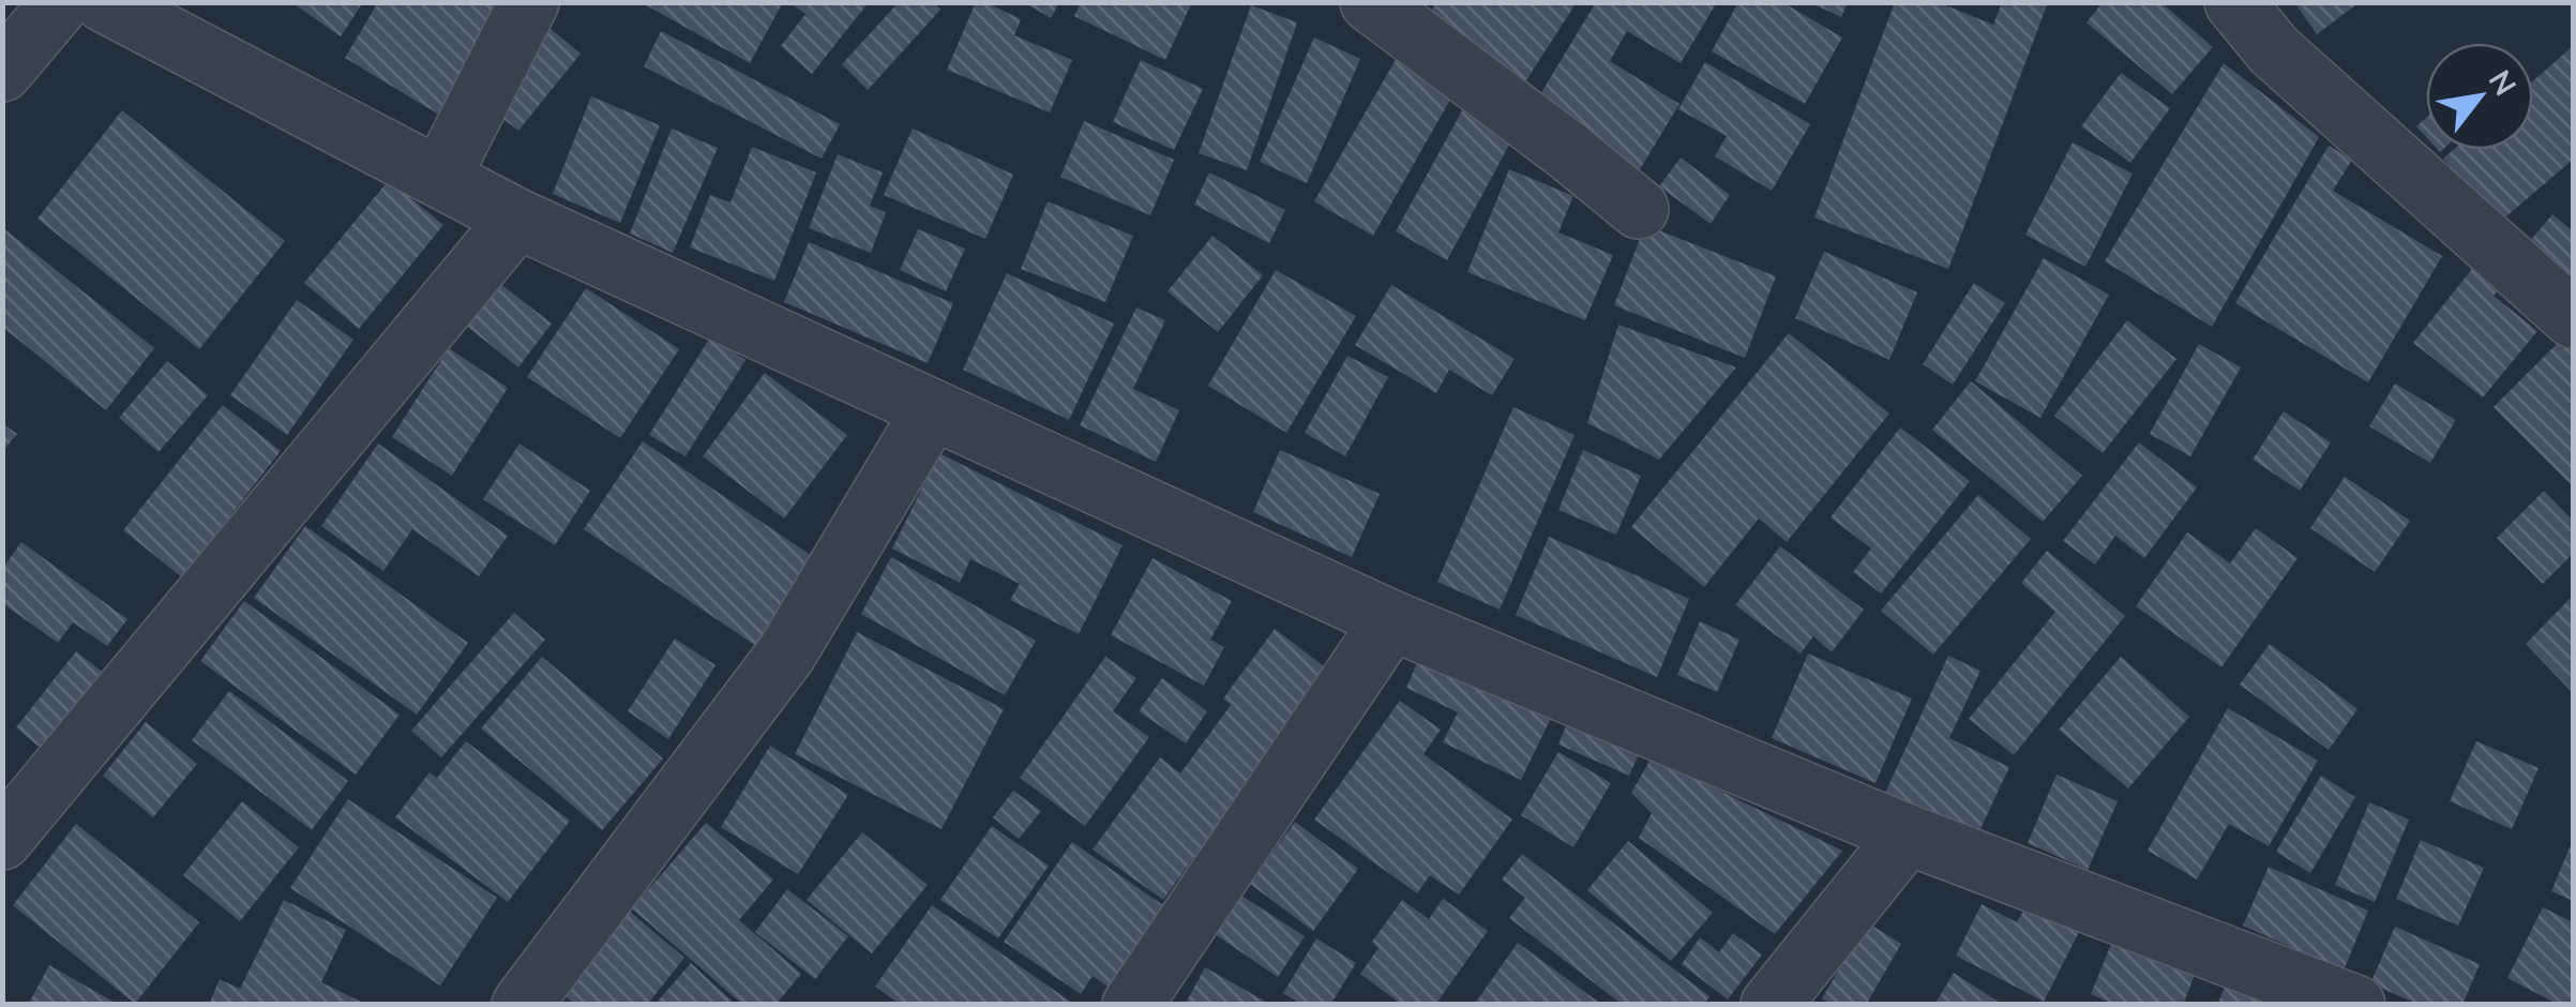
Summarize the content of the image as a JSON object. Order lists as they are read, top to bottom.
{
  "north": "top right"
}
